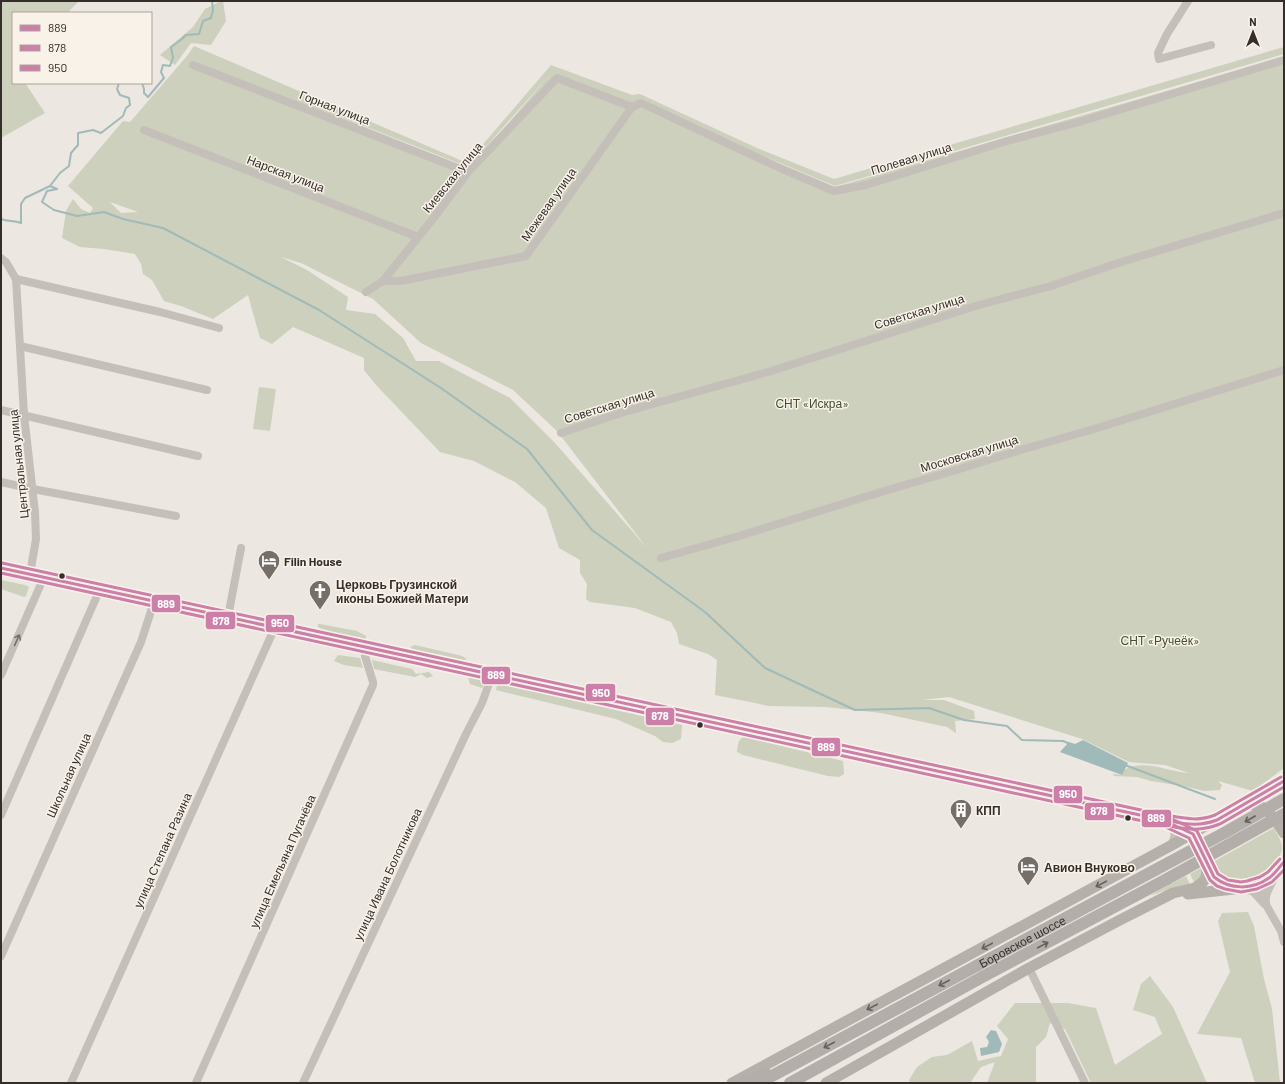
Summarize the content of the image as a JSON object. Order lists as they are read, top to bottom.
{
  "streets": {
    "main road": ["Боровское шоссе"],
    "street": [
      "Горная улица",
      "Полевая улица",
      "Нарская улица",
      "Киевская улица",
      "Межевая улица",
      "Советская улица",
      "Московская улица",
      "Центральная улица",
      "Школьная улица",
      "улица Степана Разина",
      "улица Емельяна Пугачёва",
      "улица Ивана Болотникова"
    ]
  },
  "crossings": [
    ["Горная улица", "Киевская улица"],
    ["Полевая улица", "Киевская улица"],
    ["Полевая улица", "Межевая улица"],
    ["Нарская улица", "Киевская улица"],
    ["Киевская улица", "Межевая улица"]
  ],
  "parks": ["СНТ «Искра»", "СНТ «Ручеёк»"],
  "places": {
    "hotel": ["Filin House", "Авион Внуково"],
    "church": ["Церковь Грузинской иконы Божией Матери"],
    "building": ["КПП"]
  },
  "lines": ["transit line 950", "transit line 889", "transit line 878"],
  "legend": ["889", "878", "950"],
  "north": "top"
}
